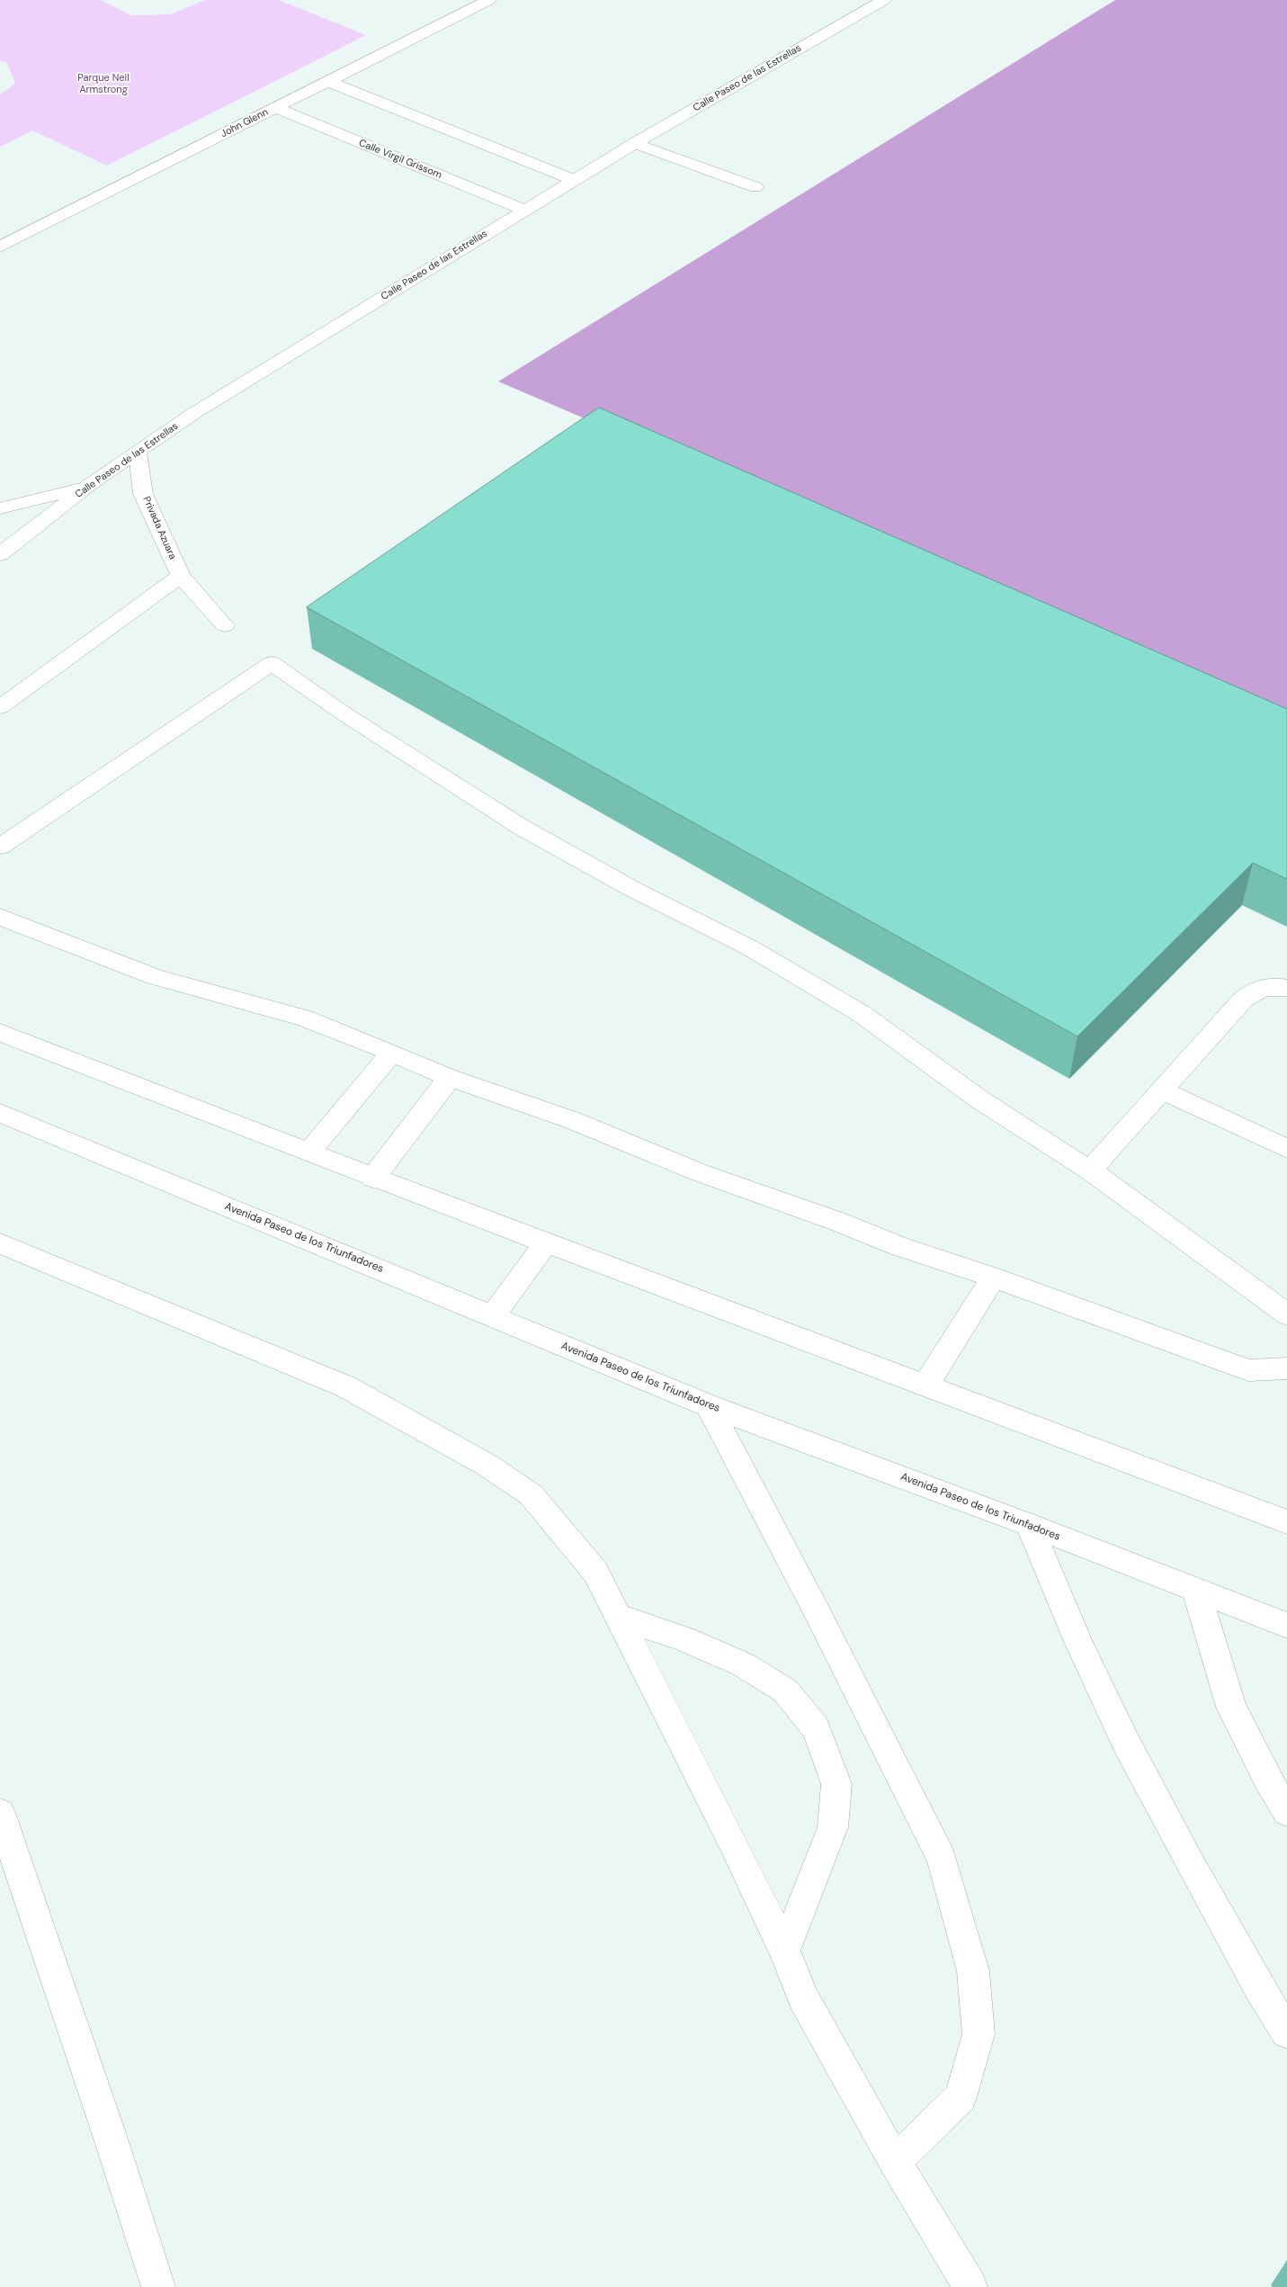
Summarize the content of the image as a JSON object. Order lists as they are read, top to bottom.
{
  "streets": {
    "street": [
      "Calle Paseo de las Estrellas",
      "John Glenn",
      "Calle Virgil Grissom",
      "Privada Azuara",
      "Avenida Paseo de los Triunfadores"
    ]
  },
  "crossings": [
    ["Calle Paseo de las Estrellas", "Calle Virgil Grissom"],
    ["Calle Paseo de las Estrellas", "Privada Azuara"],
    ["John Glenn", "Calle Virgil Grissom"]
  ],
  "parks": ["Parque Neil Armstrong"]
}
